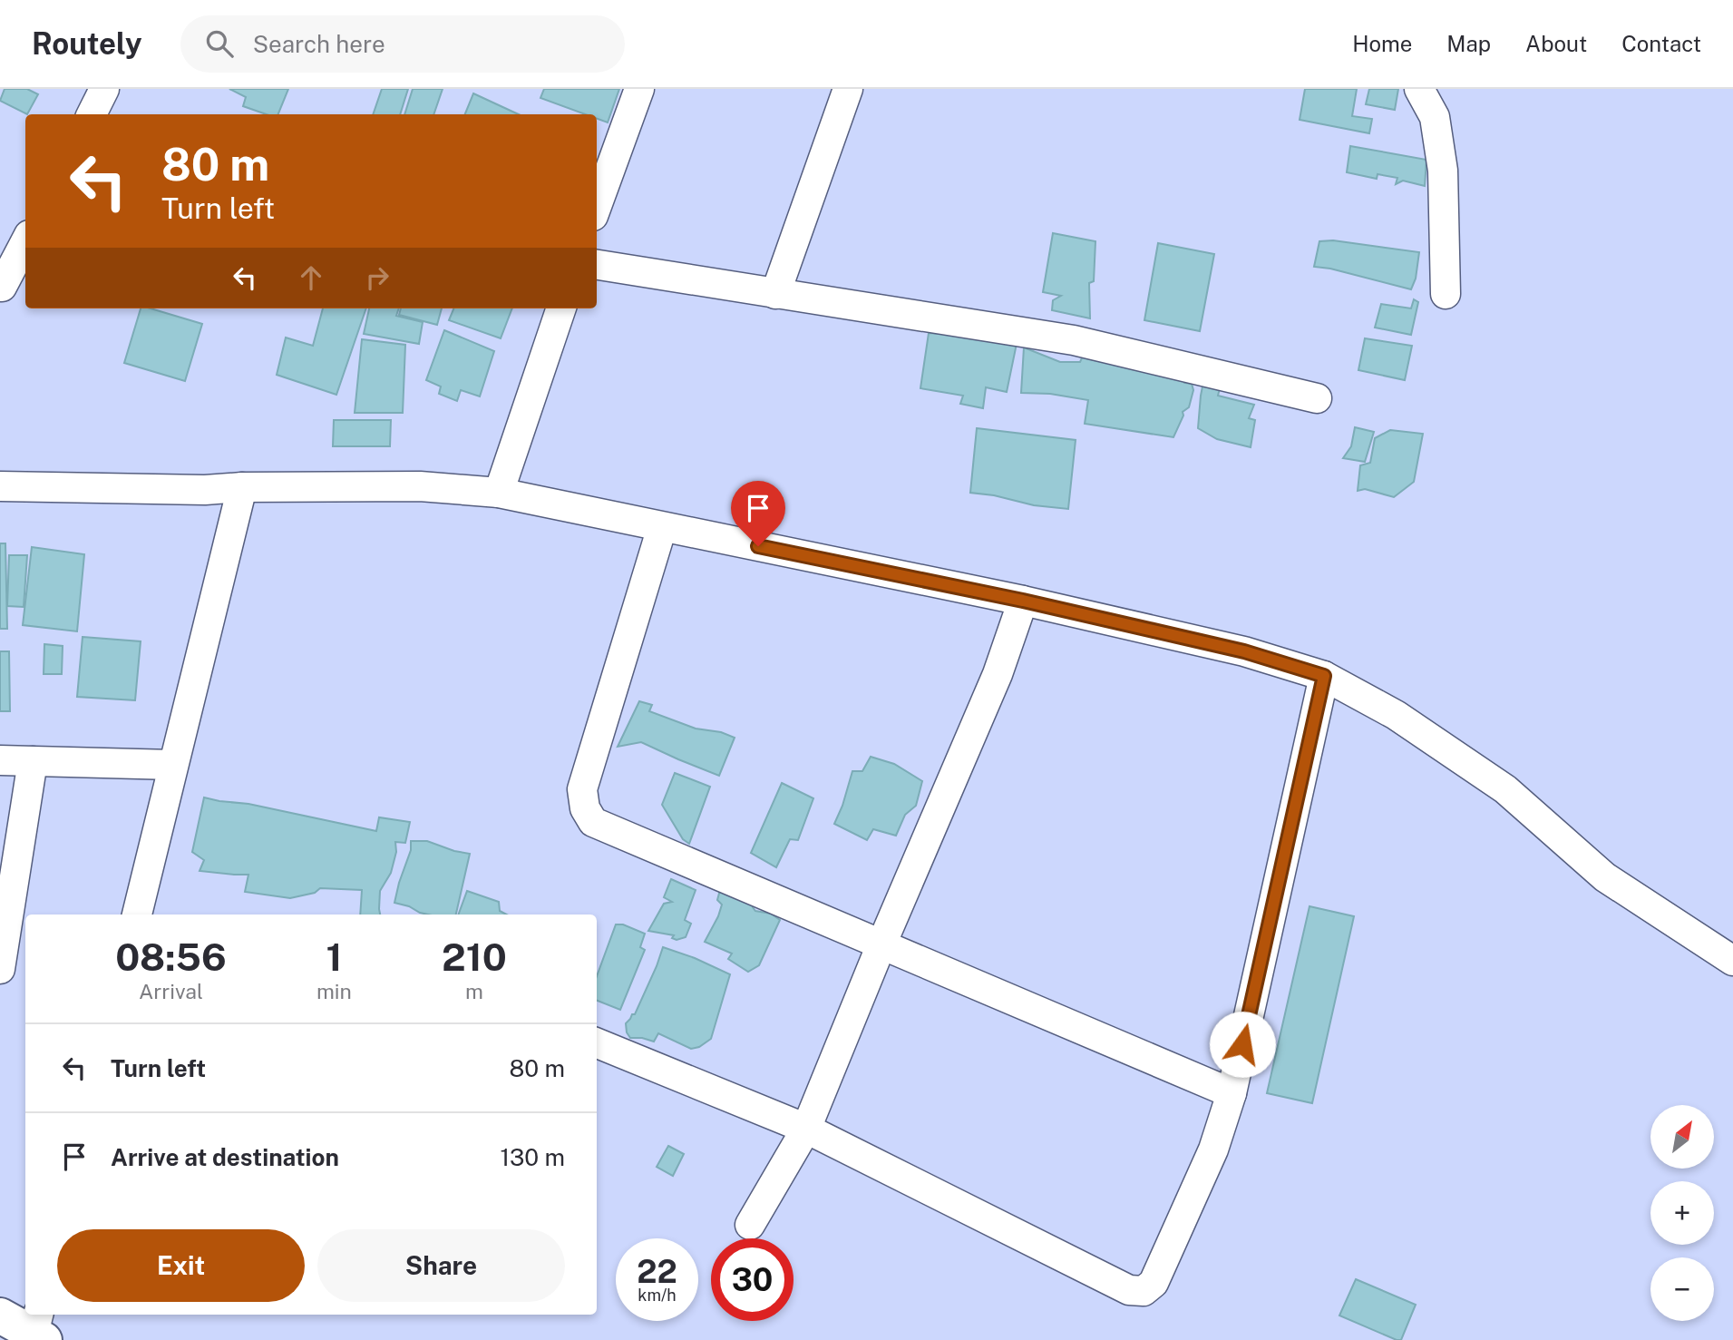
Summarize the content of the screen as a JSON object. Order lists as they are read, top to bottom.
{
  "north": "top right",
  "page": {
    "header": "Routely",
    "search": "Search here",
    "nav": [
      "Home",
      "Map",
      "About",
      "Contact"
    ],
    "turn": ["80 m", "Turn left"],
    "eta": [
      "08:56",
      "Arrival",
      "1",
      "min",
      "210",
      "m"
    ],
    "list": [
      {
        "name": "Turn left",
        "value": "80 m"
      },
      {
        "name": "Arrive at destination",
        "value": "130 m"
      }
    ],
    "map_buttons": ["+", "−"],
    "buttons": ["Exit", "Share"],
    "speed": "22 km/h",
    "limit": "30"
  }
}
